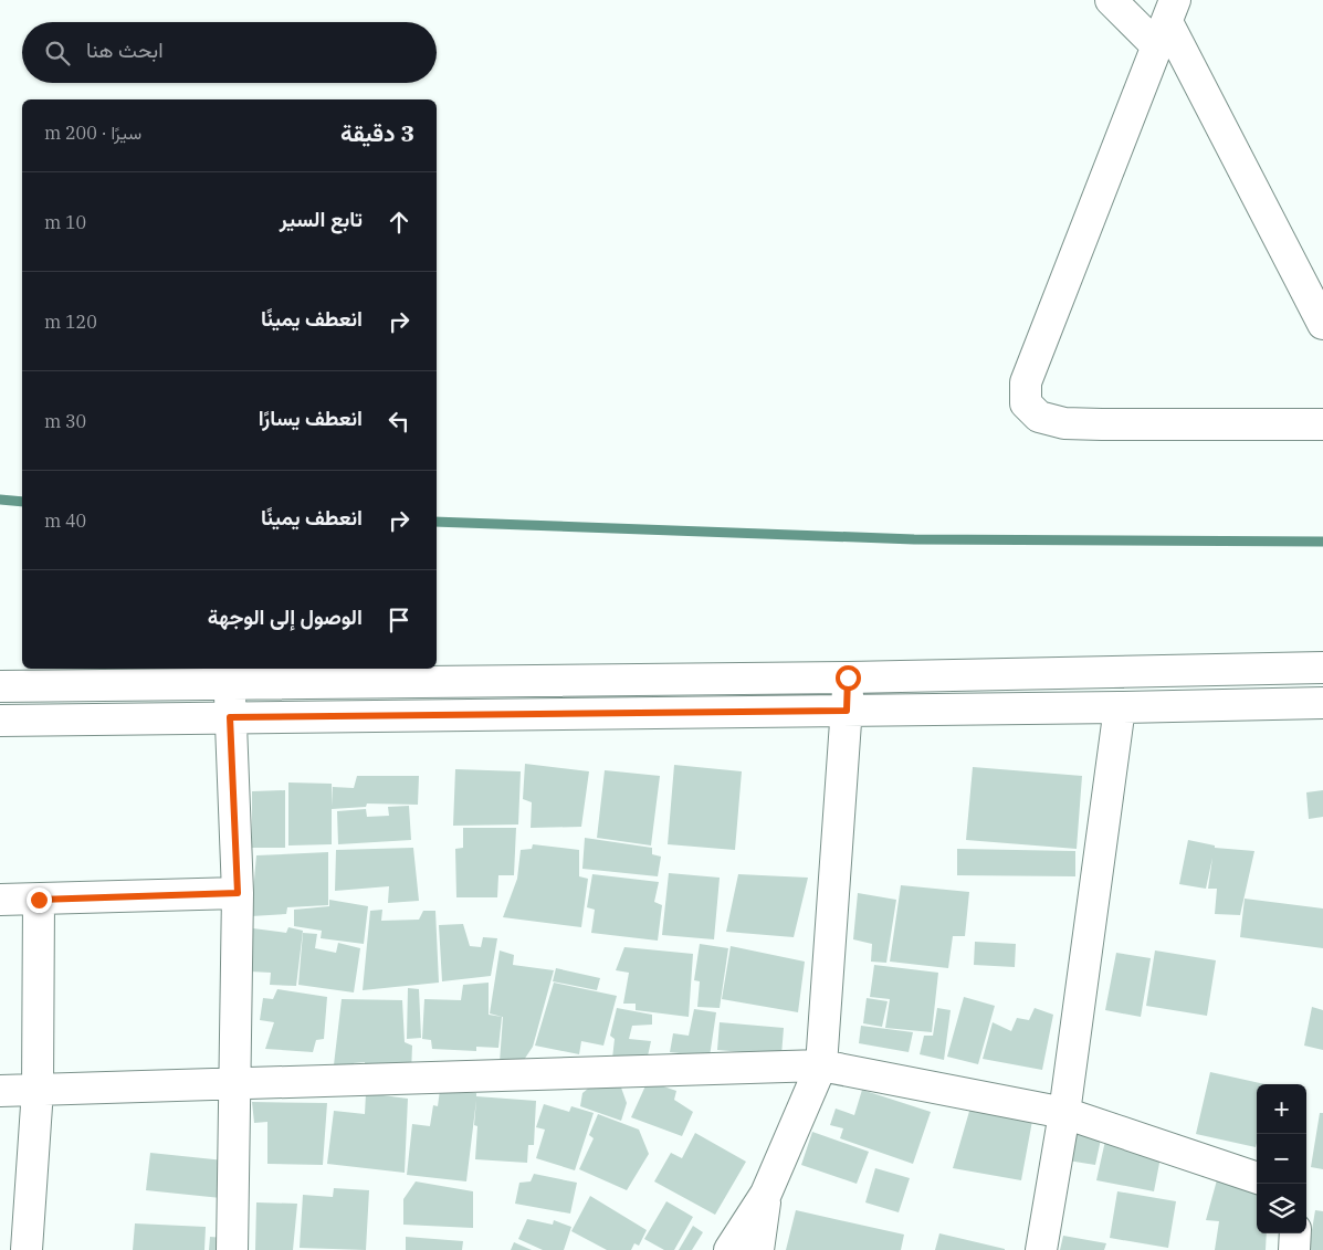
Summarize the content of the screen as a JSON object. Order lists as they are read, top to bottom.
{
  "page": {
    "search": "ابحث هنا",
    "heading": ["3 دقيقة", "سيرًا · 200 m"],
    "list": [
      ["تابع السير", "10 m"],
      ["انعطف يمينًا", "120 m"],
      ["انعطف يسارًا", "30 m"],
      ["انعطف يمينًا", "40 m"],
      "الوصول إلى الوجهة"
    ],
    "map_buttons": ["+", "−"]
  }
}
